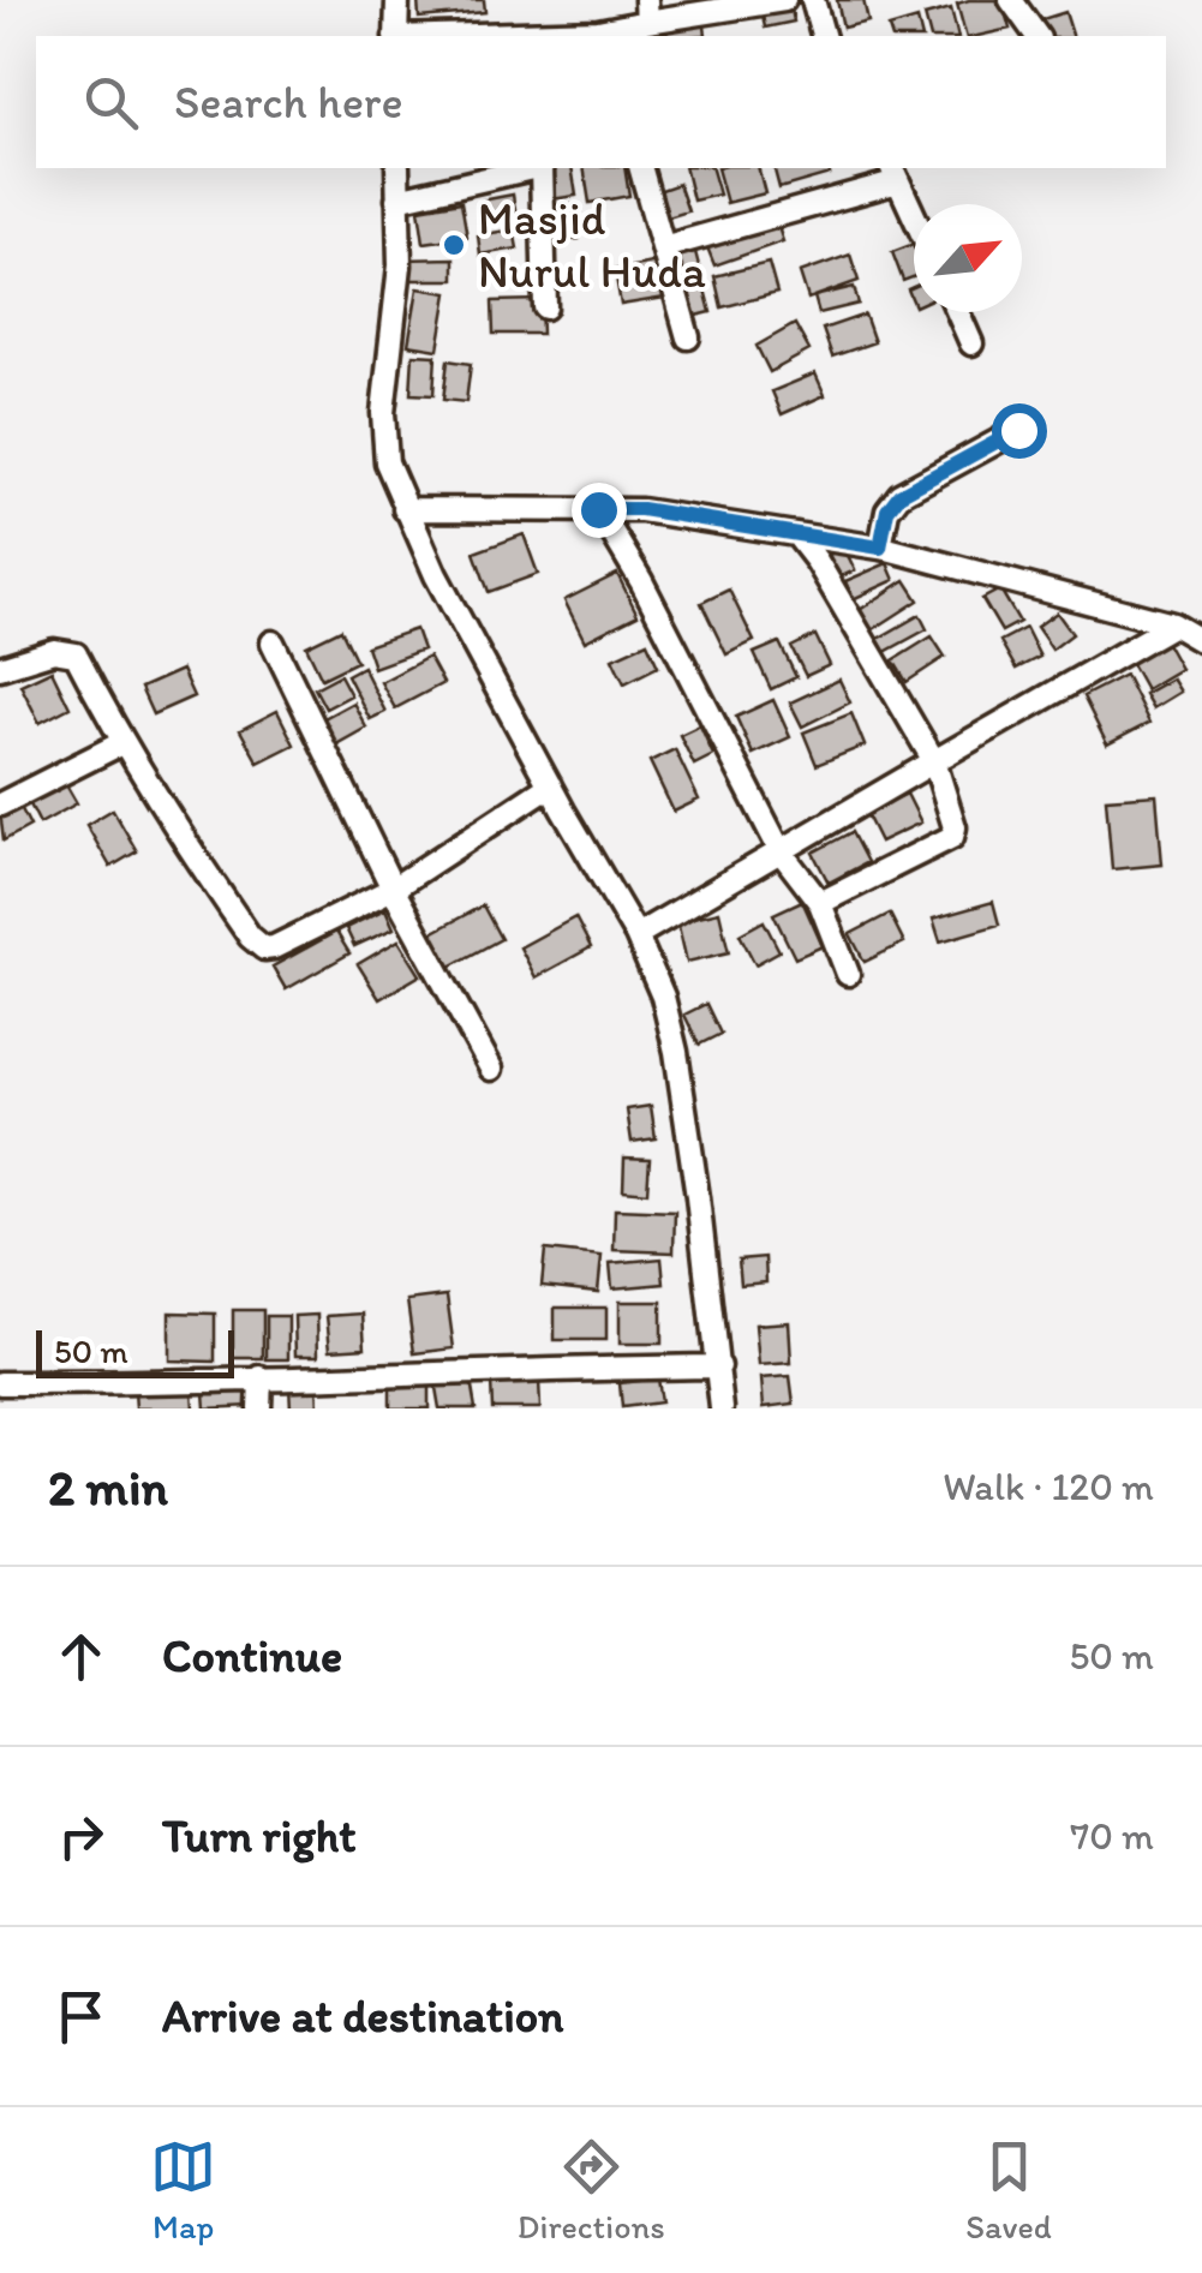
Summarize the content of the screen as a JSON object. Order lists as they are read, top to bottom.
{
  "places": ["Masjid Nurul Huda"],
  "scale_bar": "50 m",
  "north": "top right",
  "page": {
    "search": "Search here",
    "scale": "50 m",
    "heading": ["2 min", "Walk · 120 m"],
    "list": [
      ["Continue", "50 m"],
      ["Turn right", "70 m"],
      "Arrive at destination"
    ],
    "nav": ["Map", "Directions", "Saved"]
  }
}
